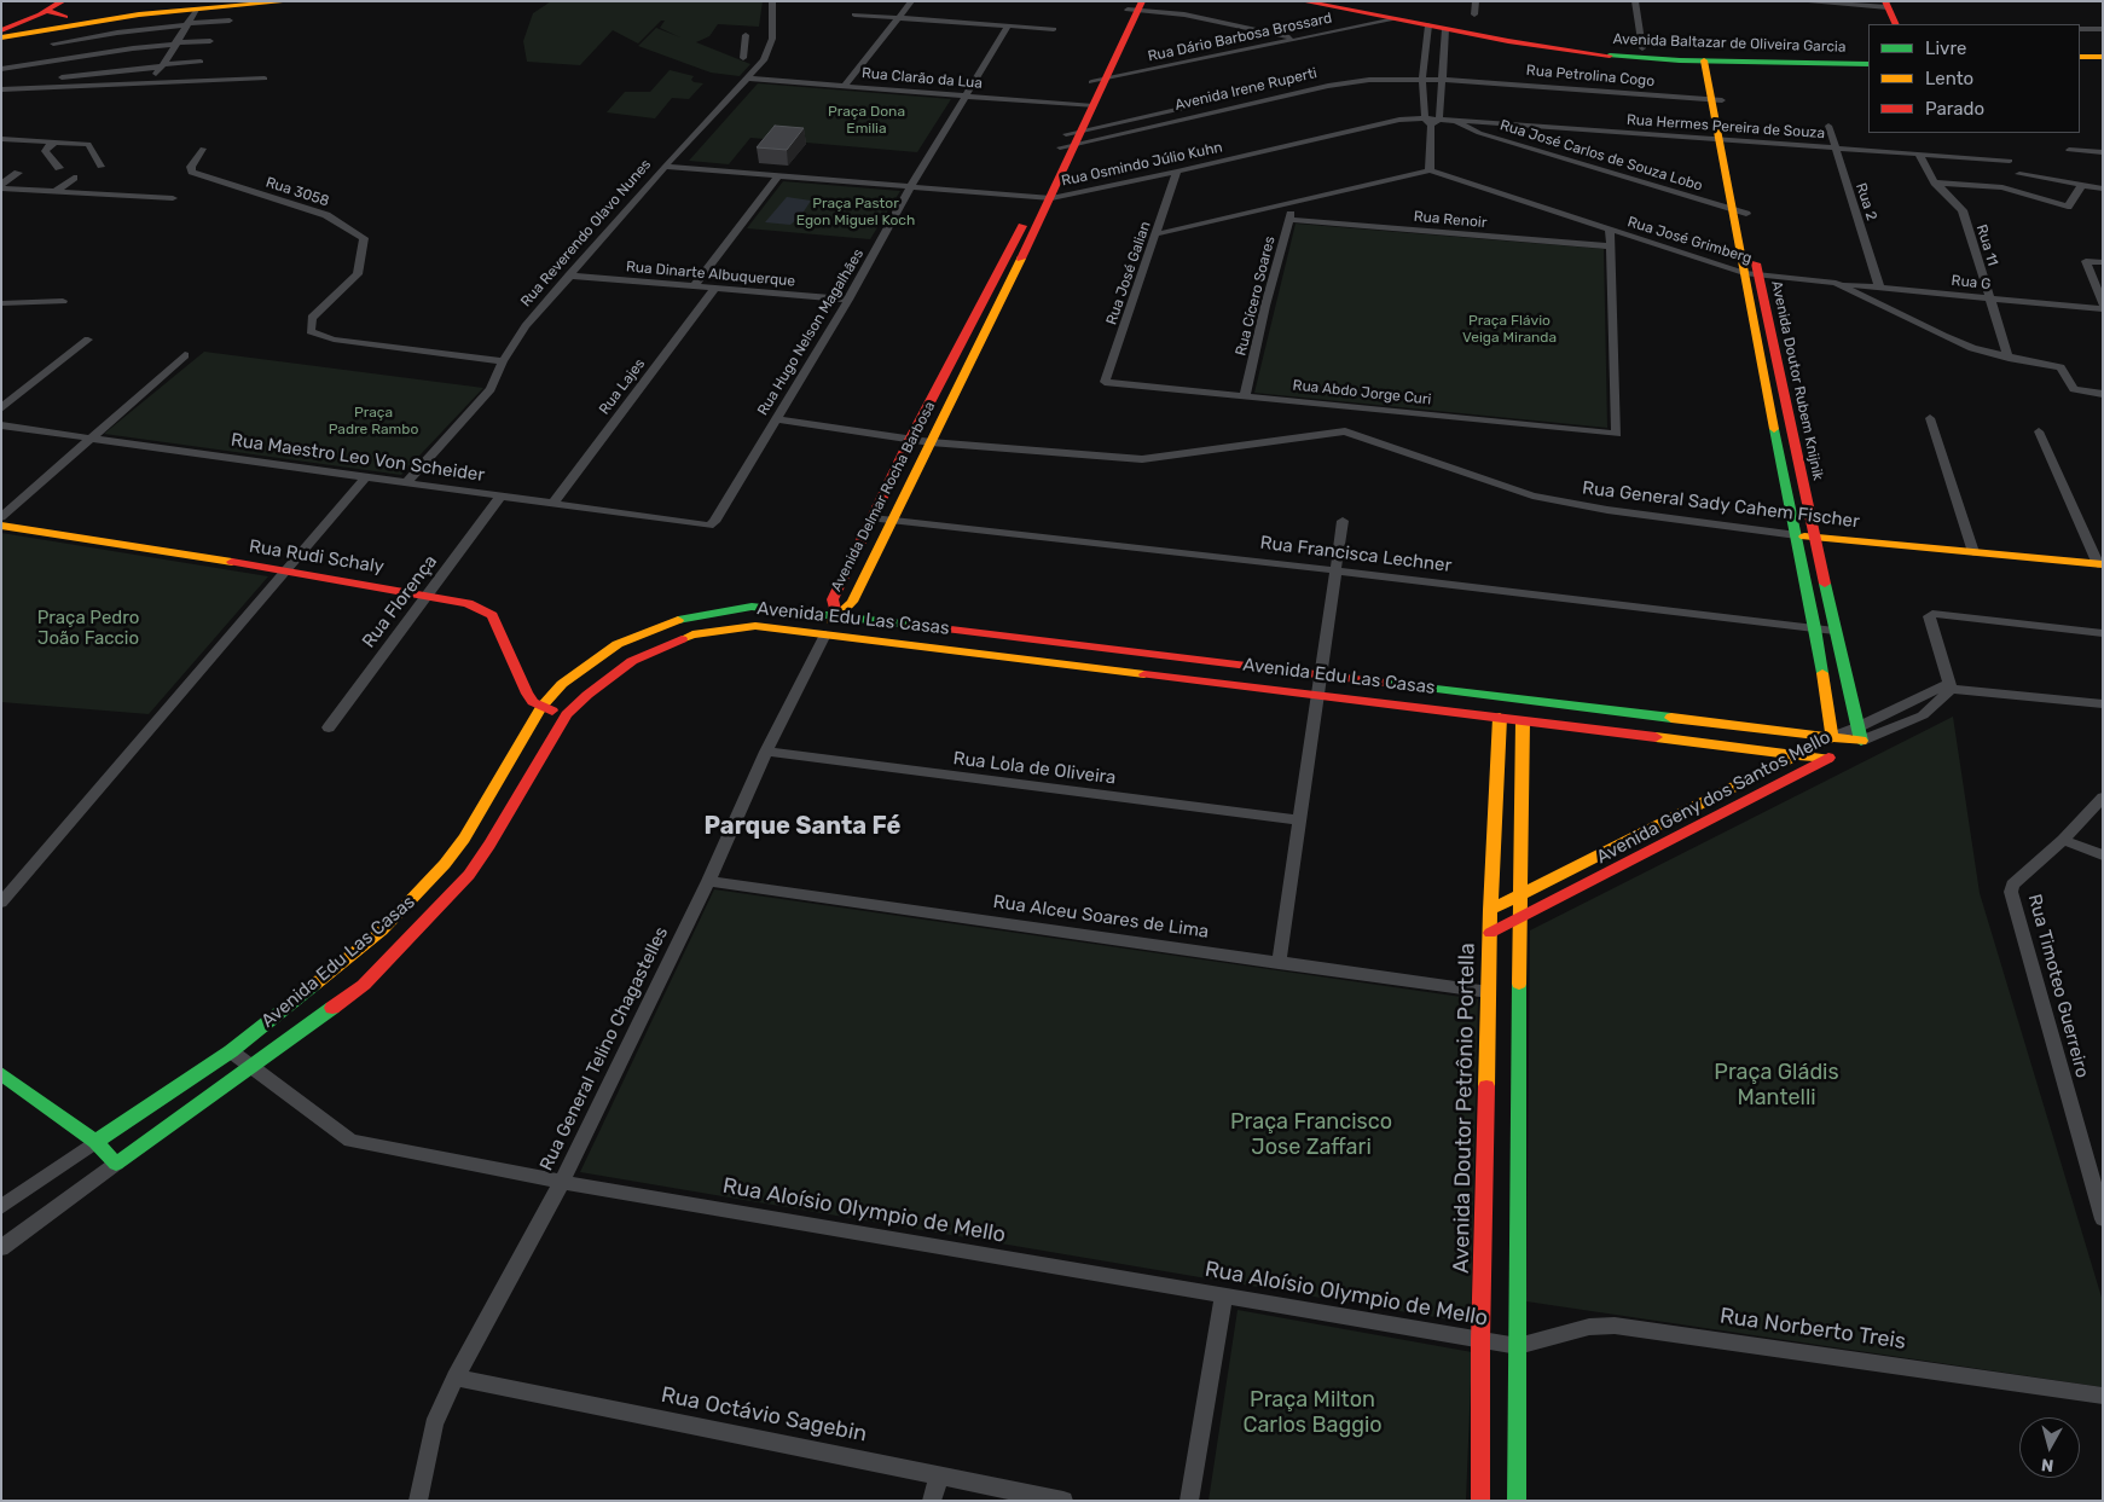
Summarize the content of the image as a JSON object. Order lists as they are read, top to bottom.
{
  "streets": {
    "street": [
      "Rua Dário Barbosa Brossard",
      "Avenida Baltazar de Oliveira Garcia",
      "Rua Petrolina Cogo",
      "Rua Clarão da Lua",
      "Avenida Irene Ruperti",
      "Rua Hermes Pereira de Souza",
      "Rua José Carlos de Souza Lobo",
      "Rua Osmindo Júlio Kuhn",
      "Rua 3058",
      "Rua 2",
      "Rua Renoir",
      "Rua Reverendo Olavo Nunes",
      "Rua José Grimberg",
      "Rua 11",
      "Rua José Galian",
      "Rua Dinarte Albuquerque",
      "Rua G",
      "Rua Cícero Soares",
      "Rua Hugo Nelson Magalhães",
      "Avenida Doutor Rubem Knijnik",
      "Rua Lajes",
      "Rua Abdo Jorge Curi",
      "Rua Maestro Leo Von Scheider",
      "Avenida Delmar Rocha Barbosa",
      "Rua General Sady Cahem Fischer",
      "Rua Francisca Lechner",
      "Rua Rudi Schaly",
      "Rua Florença",
      "Avenida Edu Las Casas",
      "Rua Lola de Oliveira",
      "Avenida Geny dos Santos Mello",
      "Rua Alceu Soares de Lima",
      "Rua Timoteo Guerreiro",
      "Rua General Telino Chagastelles",
      "Avenida Doutor Petrônio Portella",
      "Rua Aloísio Olympio de Mello",
      "Rua Norberto Treis",
      "Rua Octávio Sagebin"
    ]
  },
  "crossings": [
    ["Rua Dário Barbosa Brossard", "Avenida Baltazar de Oliveira Garcia"],
    ["Rua Dário Barbosa Brossard", "Avenida Delmar Rocha Barbosa"],
    ["Avenida Baltazar de Oliveira Garcia", "Avenida Doutor Rubem Knijnik"],
    ["Rua Petrolina Cogo", "Avenida Irene Ruperti"],
    ["Rua Petrolina Cogo", "Avenida Doutor Rubem Knijnik"],
    ["Rua Clarão da Lua", "Rua Reverendo Olavo Nunes"],
    ["Rua Clarão da Lua", "Rua Hugo Nelson Magalhães"],
    ["Rua Clarão da Lua", "Avenida Delmar Rocha Barbosa"],
    ["Avenida Irene Ruperti", "Avenida Delmar Rocha Barbosa"],
    ["Rua Hermes Pereira de Souza", "Rua José Carlos de Souza Lobo"],
    ["Rua Hermes Pereira de Souza", "Rua Osmindo Júlio Kuhn"],
    ["Rua Hermes Pereira de Souza", "Rua 2"],
    ["Rua Hermes Pereira de Souza", "Rua 11"],
    ["Rua Hermes Pereira de Souza", "Avenida Doutor Rubem Knijnik"],
    ["Rua José Carlos de Souza Lobo", "Avenida Doutor Rubem Knijnik"],
    ["Rua Osmindo Júlio Kuhn", "Rua Reverendo Olavo Nunes"],
    ["Rua Osmindo Júlio Kuhn", "Rua José Galian"],
    ["Rua Osmindo Júlio Kuhn", "Rua Hugo Nelson Magalhães"],
    ["Rua Osmindo Júlio Kuhn", "Avenida Delmar Rocha Barbosa"],
    ["Rua 3058", "Rua Reverendo Olavo Nunes"],
    ["Rua 2", "Rua G"],
    ["Rua Renoir", "Rua Cícero Soares"],
    ["Rua Renoir", "Rua Abdo Jorge Curi"],
    ["Rua Reverendo Olavo Nunes", "Rua Dinarte Albuquerque"],
    ["Rua Reverendo Olavo Nunes", "Rua Maestro Leo Von Scheider"],
    ["Rua José Grimberg", "Rua 11"],
    ["Rua José Grimberg", "Rua G"],
    ["Rua José Grimberg", "Avenida Doutor Rubem Knijnik"],
    ["Rua 11", "Rua G"],
    ["Rua José Galian", "Rua Abdo Jorge Curi"],
    ["Rua Dinarte Albuquerque", "Rua Hugo Nelson Magalhães"],
    ["Rua Dinarte Albuquerque", "Rua Lajes"],
    ["Rua Cícero Soares", "Rua Abdo Jorge Curi"],
    ["Rua Hugo Nelson Magalhães", "Rua Maestro Leo Von Scheider"],
    ["Avenida Doutor Rubem Knijnik", "Rua General Sady Cahem Fischer"],
    ["Avenida Doutor Rubem Knijnik", "Rua Francisca Lechner"],
    ["Avenida Doutor Rubem Knijnik", "Avenida Edu Las Casas"],
    ["Avenida Doutor Rubem Knijnik", "Avenida Geny dos Santos Mello"],
    ["Rua Lajes", "Rua Maestro Leo Von Scheider"],
    ["Rua Abdo Jorge Curi", "Rua General Sady Cahem Fischer"],
    ["Rua Maestro Leo Von Scheider", "Rua Florença"],
    ["Avenida Delmar Rocha Barbosa", "Rua Francisca Lechner"],
    ["Avenida Delmar Rocha Barbosa", "Avenida Edu Las Casas"],
    ["Avenida Delmar Rocha Barbosa", "Rua General Telino Chagastelles"],
    ["Rua Rudi Schaly", "Rua Florença"],
    ["Rua Rudi Schaly", "Avenida Edu Las Casas"],
    ["Avenida Edu Las Casas", "Avenida Geny dos Santos Mello"],
    ["Avenida Edu Las Casas", "Rua General Telino Chagastelles"],
    ["Avenida Edu Las Casas", "Avenida Doutor Petrônio Portella"],
    ["Avenida Edu Las Casas", "Rua Aloísio Olympio de Mello"],
    ["Rua Lola de Oliveira", "Rua General Telino Chagastelles"],
    ["Avenida Geny dos Santos Mello", "Avenida Doutor Petrônio Portella"],
    ["Rua Alceu Soares de Lima", "Rua General Telino Chagastelles"],
    ["Rua Alceu Soares de Lima", "Avenida Doutor Petrônio Portella"],
    ["Rua General Telino Chagastelles", "Rua Aloísio Olympio de Mello"],
    ["Rua General Telino Chagastelles", "Rua Octávio Sagebin"],
    ["Avenida Doutor Petrônio Portella", "Rua Aloísio Olympio de Mello"],
    ["Rua Aloísio Olympio de Mello", "Rua Norberto Treis"]
  ],
  "districts": ["Parque Santa Fé"],
  "parks": [
    "Praça Dona Emilia",
    "Praça Pastor Egon Miguel Koch",
    "Praça Flávio Veiga Miranda",
    "Praça Padre Rambo",
    "Praça Pedro João Faccio",
    "Praça Gládis Mantelli",
    "Praça Francisco Jose Zaffari",
    "Praça Milton Carlos Baggio"
  ],
  "legend": ["Livre", "Lento", "Parado"],
  "north": "bottom"
}
